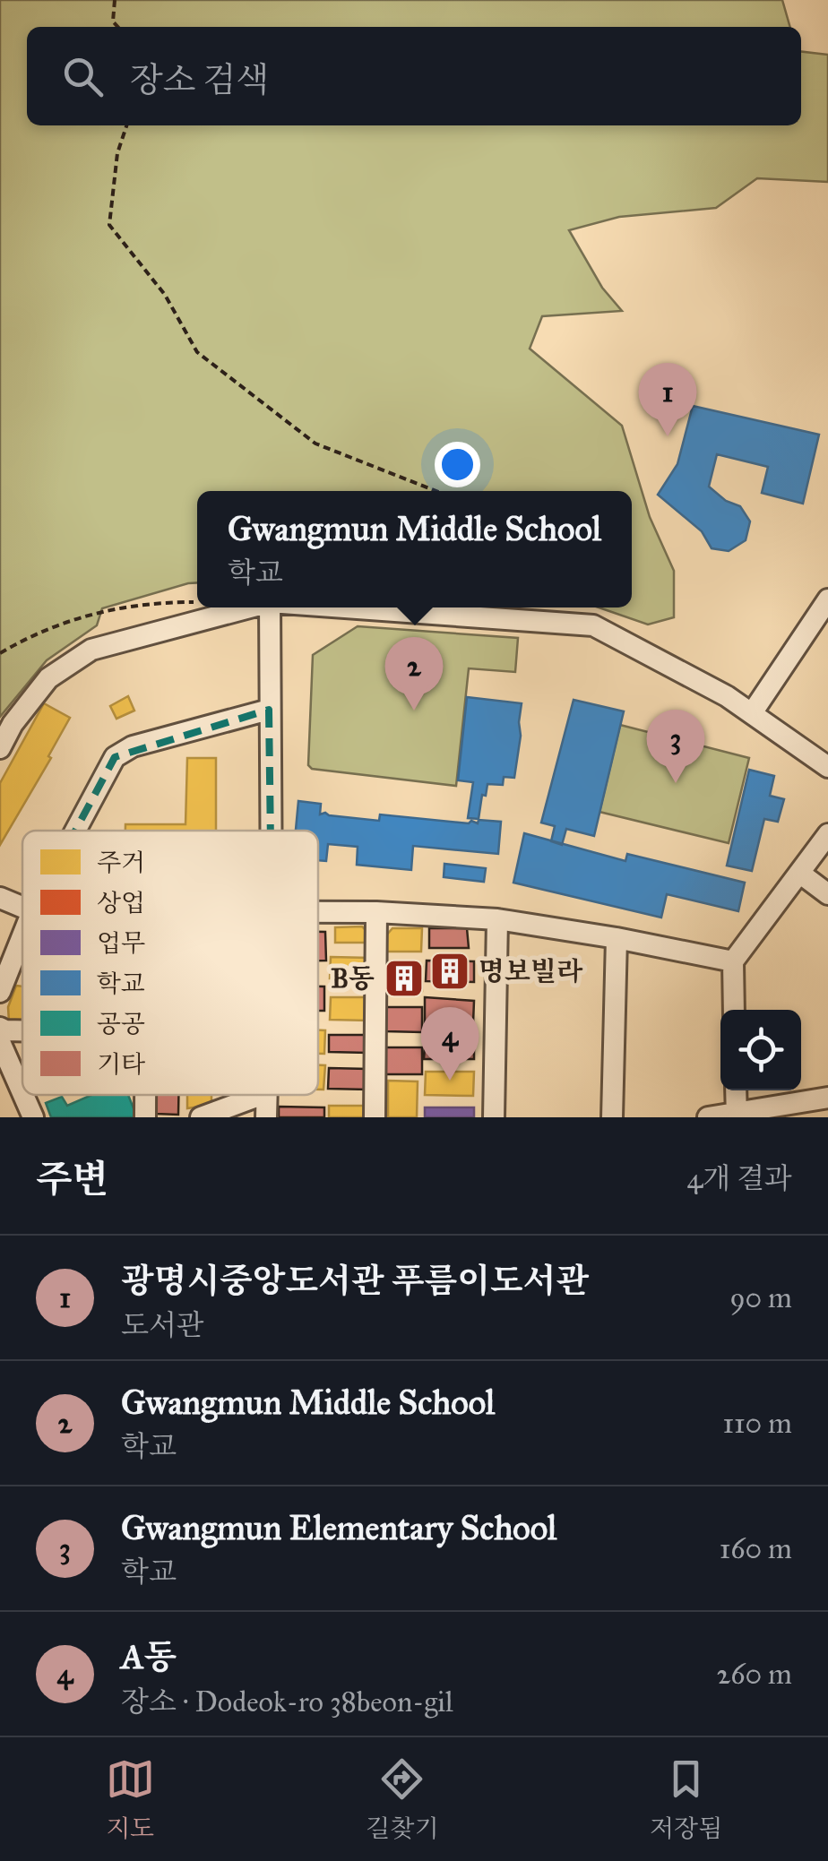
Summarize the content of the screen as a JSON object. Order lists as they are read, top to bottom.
{
  "places": {
    "building": ["명보빌라", "B동"]
  },
  "legend": [
    "주거",
    "상업",
    "업무",
    "학교",
    "공공",
    "기타"
  ],
  "page": {
    "search": "장소 검색",
    "pins": [
      "1",
      "2",
      "3",
      "4"
    ],
    "popup": ["Gwangmun Middle School", "학교"],
    "heading": ["주변", "4개 결과"],
    "list": [
      {
        "mark": "1",
        "name": "광명시중앙도서관 푸름이도서관",
        "note": "도서관",
        "value": "90 m"
      },
      {
        "mark": "2",
        "name": "Gwangmun Middle School",
        "note": "학교",
        "value": "110 m"
      },
      {
        "mark": "3",
        "name": "Gwangmun Elementary School",
        "note": "학교",
        "value": "160 m"
      },
      {
        "mark": "4",
        "name": "A동",
        "note": "장소 · Dodeok-ro 38beon-gil",
        "value": "260 m"
      }
    ],
    "nav": ["지도", "길찾기", "저장됨"]
  }
}
